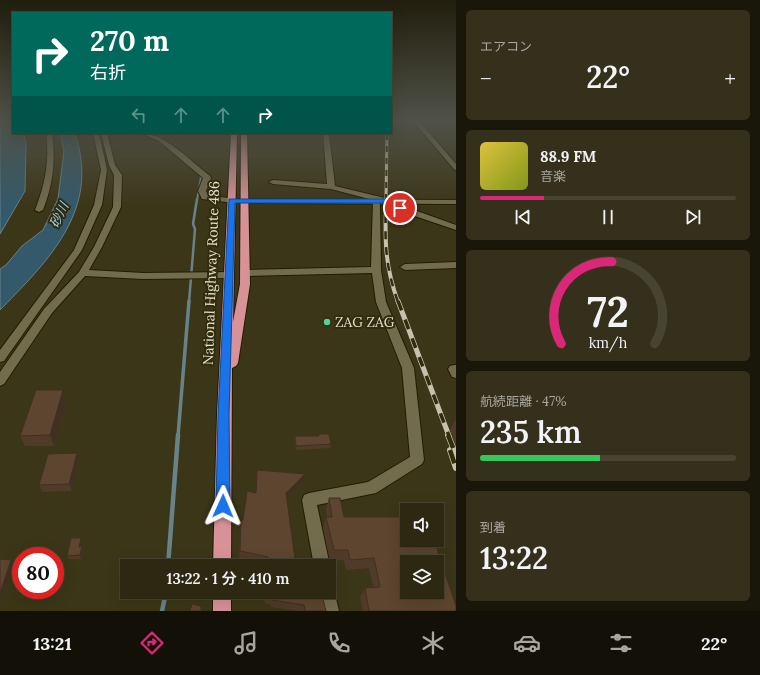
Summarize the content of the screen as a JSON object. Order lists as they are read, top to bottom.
{
  "streets": {
    "highway": ["National Highway Route 486"]
  },
  "water": ["砂川"],
  "places": ["ZAG ZAG"],
  "page": {
    "tile": [
      "エアコン",
      ["航続距離 · 47%", "235 km"],
      ["到着", "13:22"]
    ],
    "turn": ["270 m", "右折"],
    "heat": ["−", "22°", "+"],
    "song": ["88.9 FM", "音楽"],
    "limit": "80",
    "trip": "13:22 · 1 分 · 410 m",
    "tabs": ["13:21", "22°"],
    "gauge": ["72", "km/h"]
  }
}
